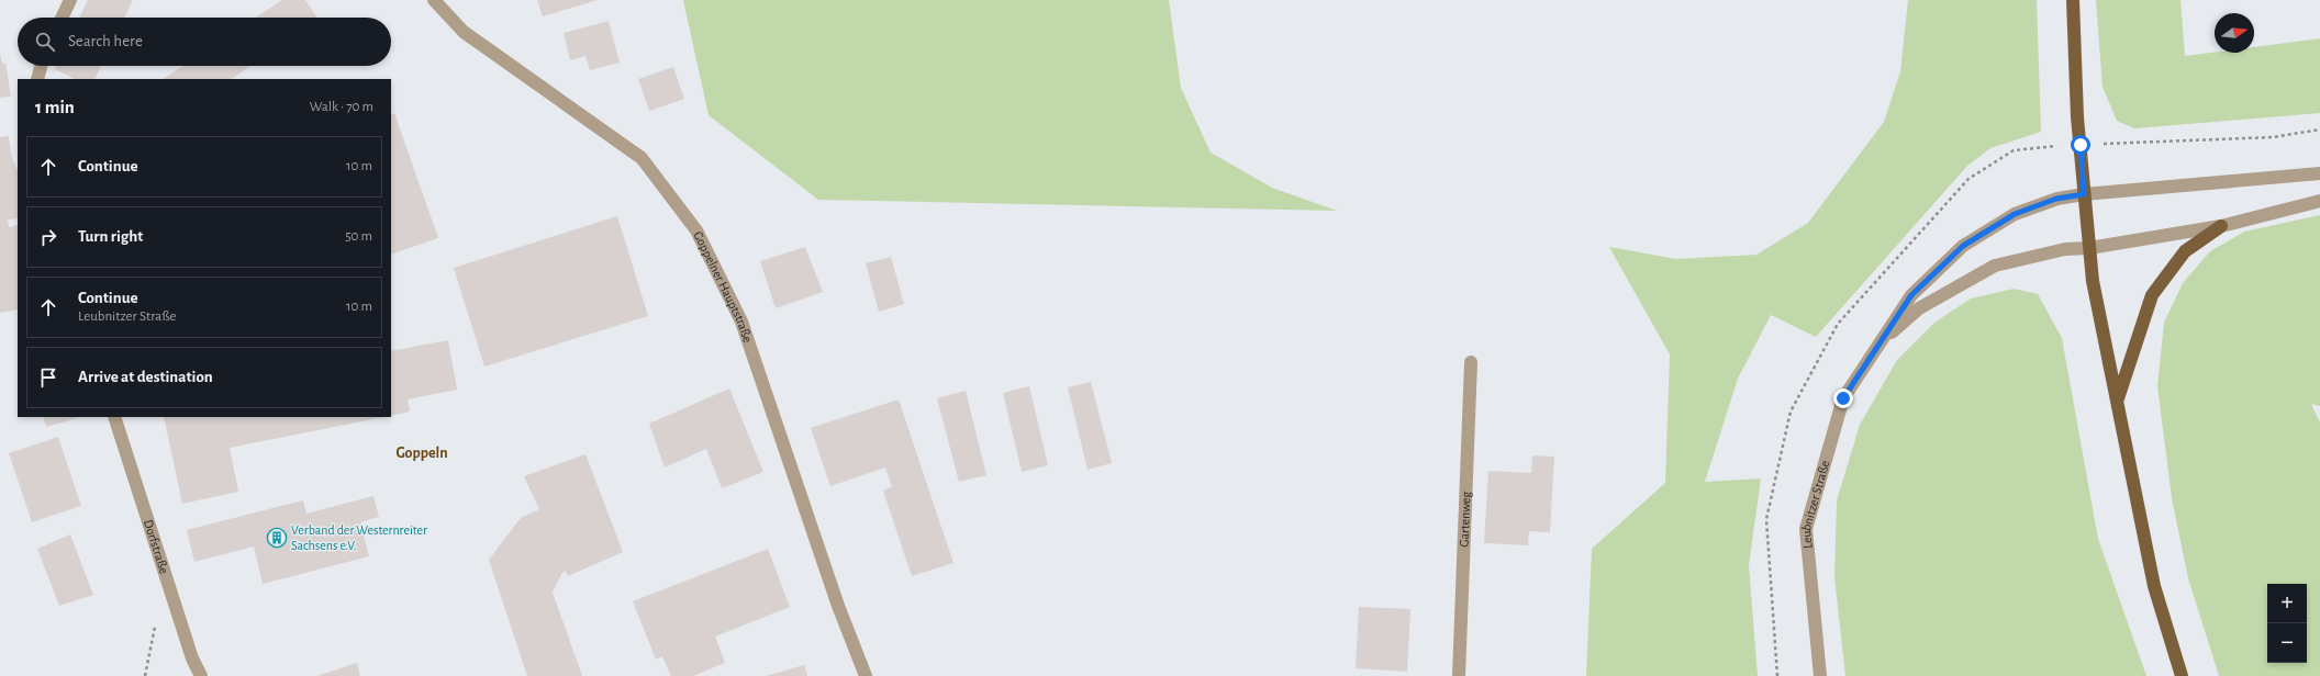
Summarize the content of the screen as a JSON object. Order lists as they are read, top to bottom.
{
  "streets": {
    "street": [
      "Goppelner Hauptstraße",
      "Leubnitzer Straße",
      "Gartenweg",
      "Dorfstraße"
    ]
  },
  "districts": ["Goppeln"],
  "places": {
    "building": ["Verband der Westernreiter Sachsens e.V."]
  },
  "north": "right",
  "page": {
    "search": "Search here",
    "heading": ["1 min", "Walk · 70 m"],
    "list": [
      ["Continue", "10 m"],
      ["Turn right", "50 m"],
      ["Continue", "Leubnitzer Straße", "10 m"],
      "Arrive at destination"
    ],
    "map_buttons": ["+", "−"]
  }
}
